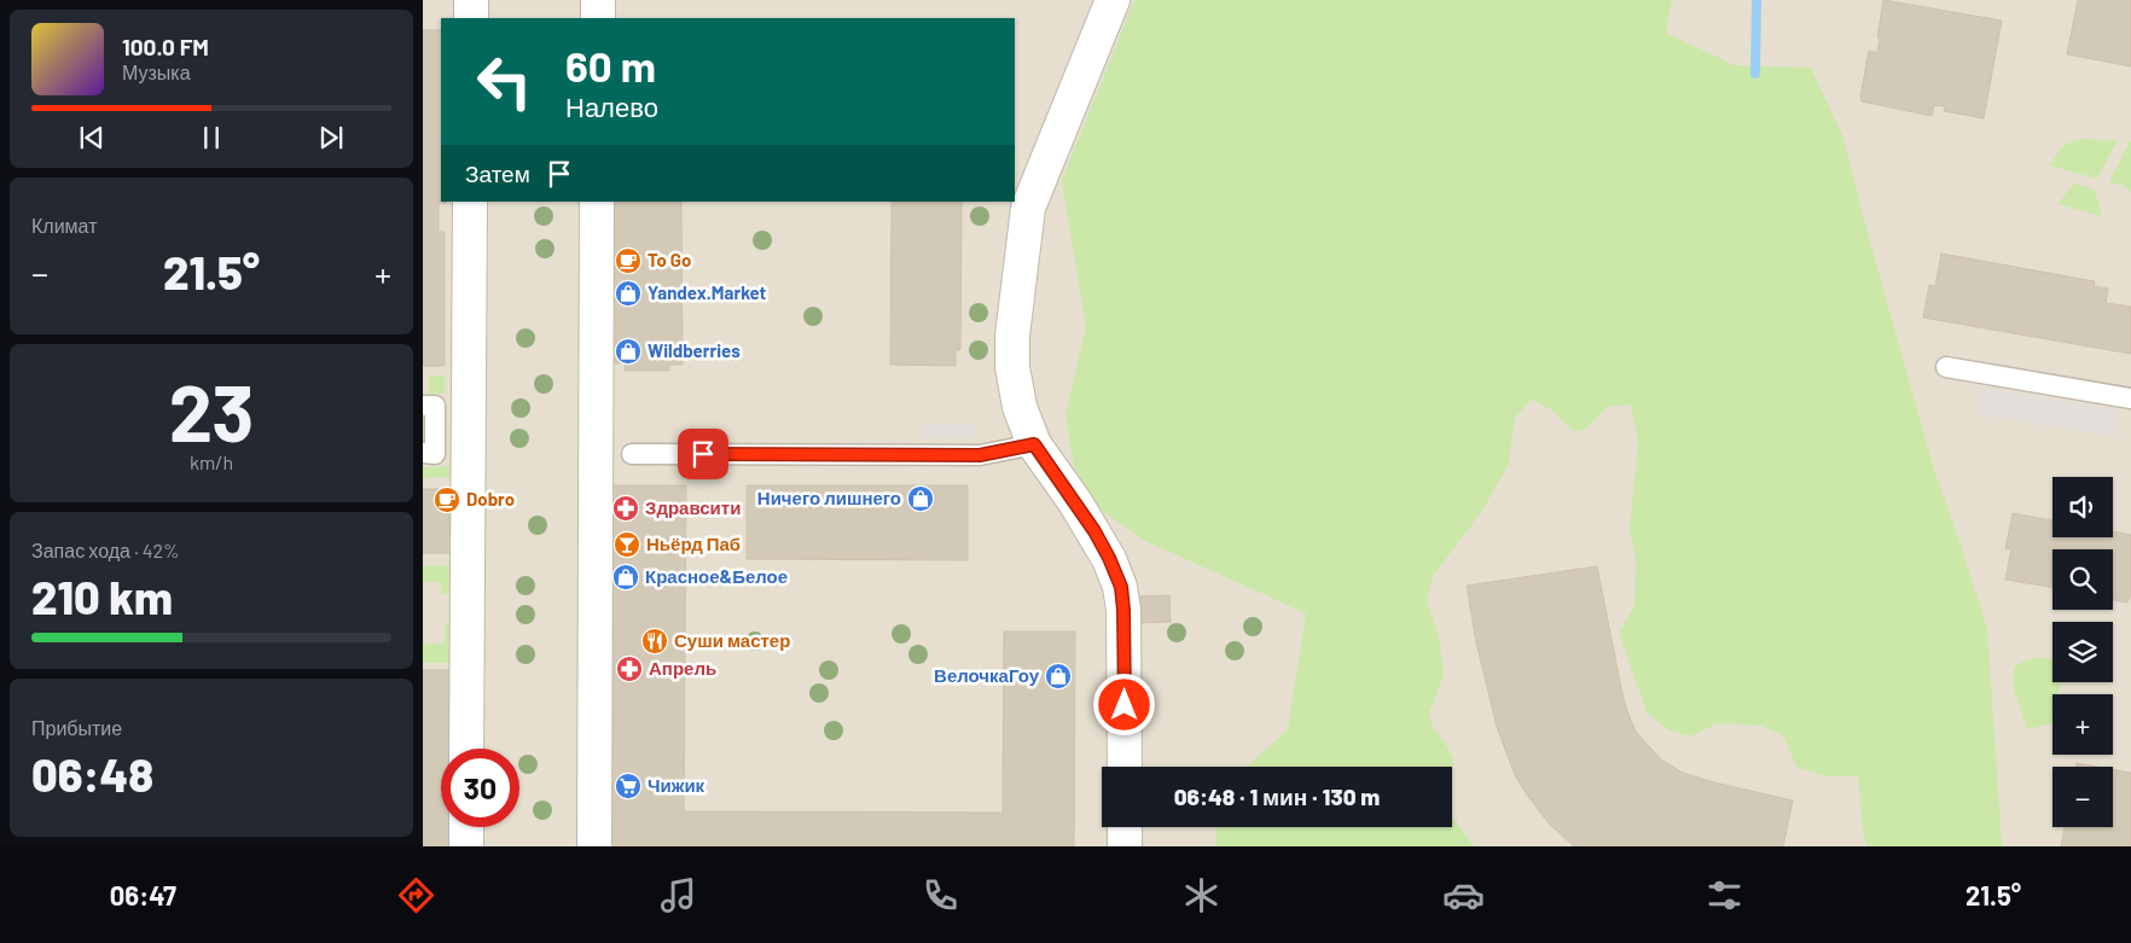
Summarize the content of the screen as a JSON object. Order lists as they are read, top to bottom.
{
  "places": {
    "cafe": ["To Go", "Dobro"],
    "shop": [
      "Yandex.Market",
      "Wildberries",
      "Ничего лишнего",
      "Красное&Белое",
      "ВелочкаГоу"
    ],
    "pharmacy": ["Здравсити", "Апрель"],
    "bar": ["Ньёрд Паб"],
    "restaurant": ["Суши мастер"],
    "supermarket": ["Чижик"]
  },
  "page": {
    "turn": ["60 m", "Налево"],
    "song": ["100.0 FM", "Музыка"],
    "then": "Затем",
    "tile": [
      "Климат",
      ["23", "km/h"],
      ["Запас хода · 42%", "210 km"],
      ["Прибытие", "06:48"]
    ],
    "heat": ["−", "21.5°", "+"],
    "map_buttons": ["+", "−"],
    "limit": "30",
    "trip": "06:48 · 1 мин · 130 m",
    "tabs": ["06:47", "21.5°"]
  }
}
